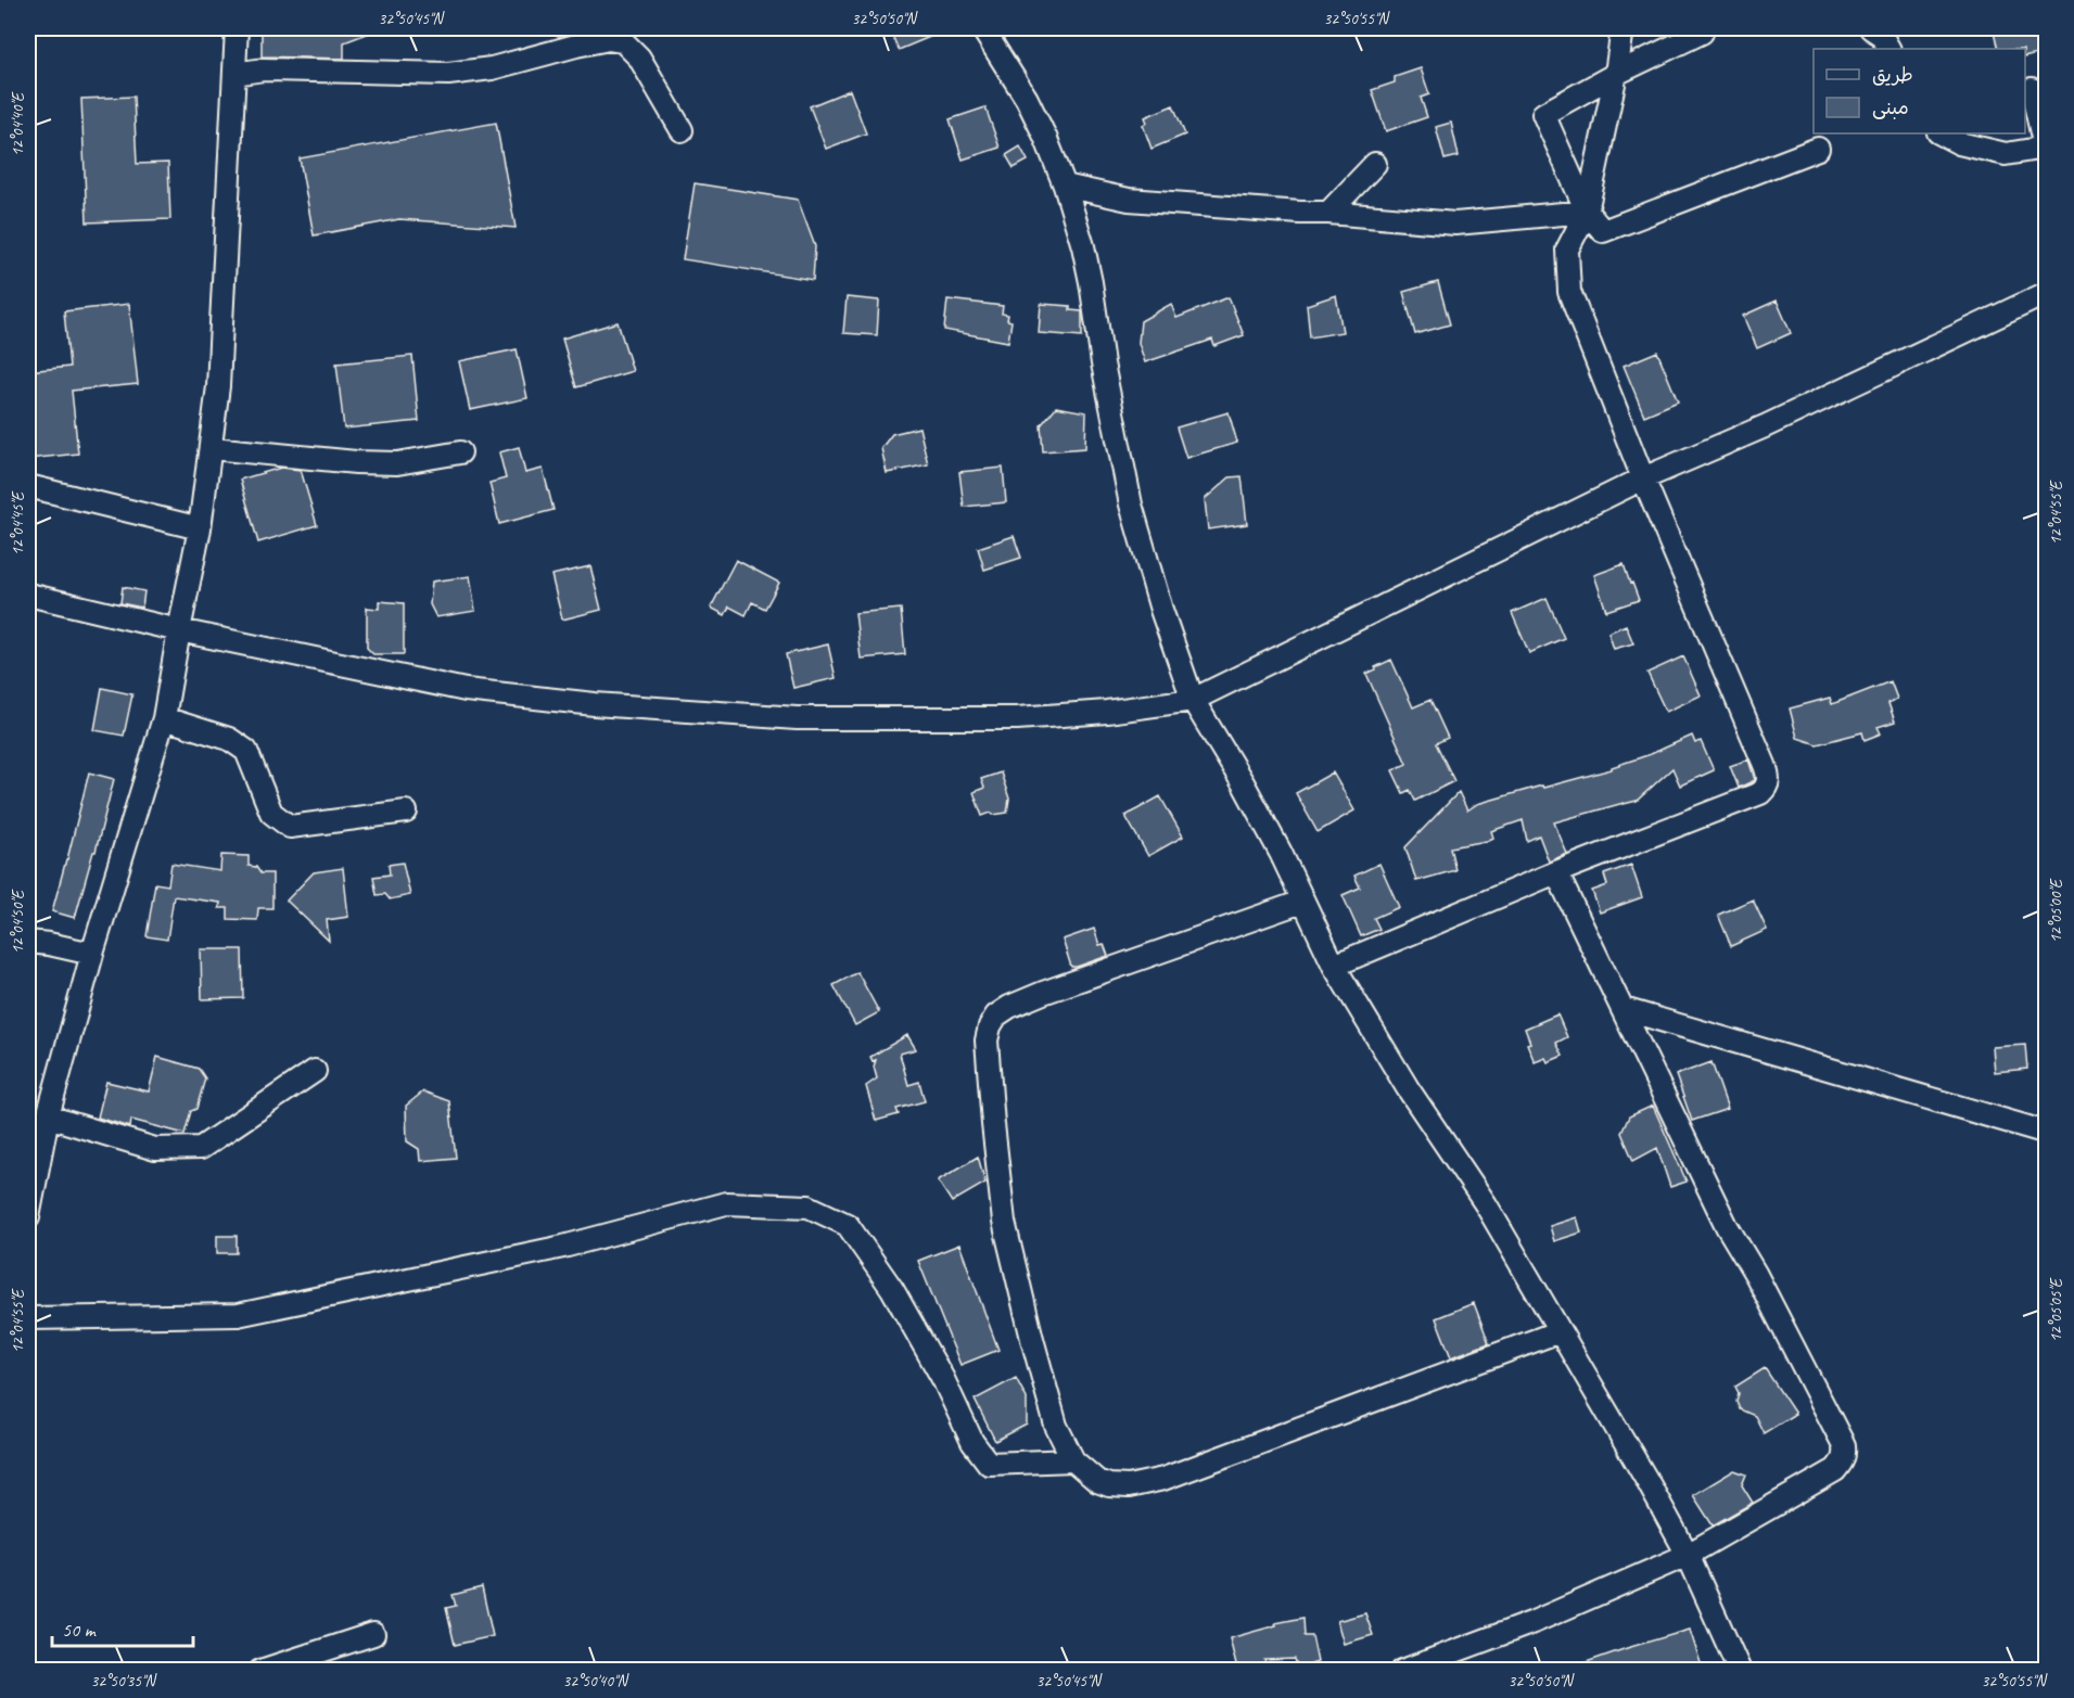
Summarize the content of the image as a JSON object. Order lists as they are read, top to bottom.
{
  "legend": ["طريق", "مبنى"],
  "scale_bar": "50 m",
  "coordinates": [
    "32°50'45\"N",
    "32°50'50\"N",
    "32°50'55\"N",
    "12°04'40\"E",
    "12°04'55\"E",
    "12°04'45\"E",
    "12°05'00\"E",
    "12°04'50\"E",
    "12°05'05\"E",
    "32°50'35\"N",
    "32°50'40\"N"
  ]
}
